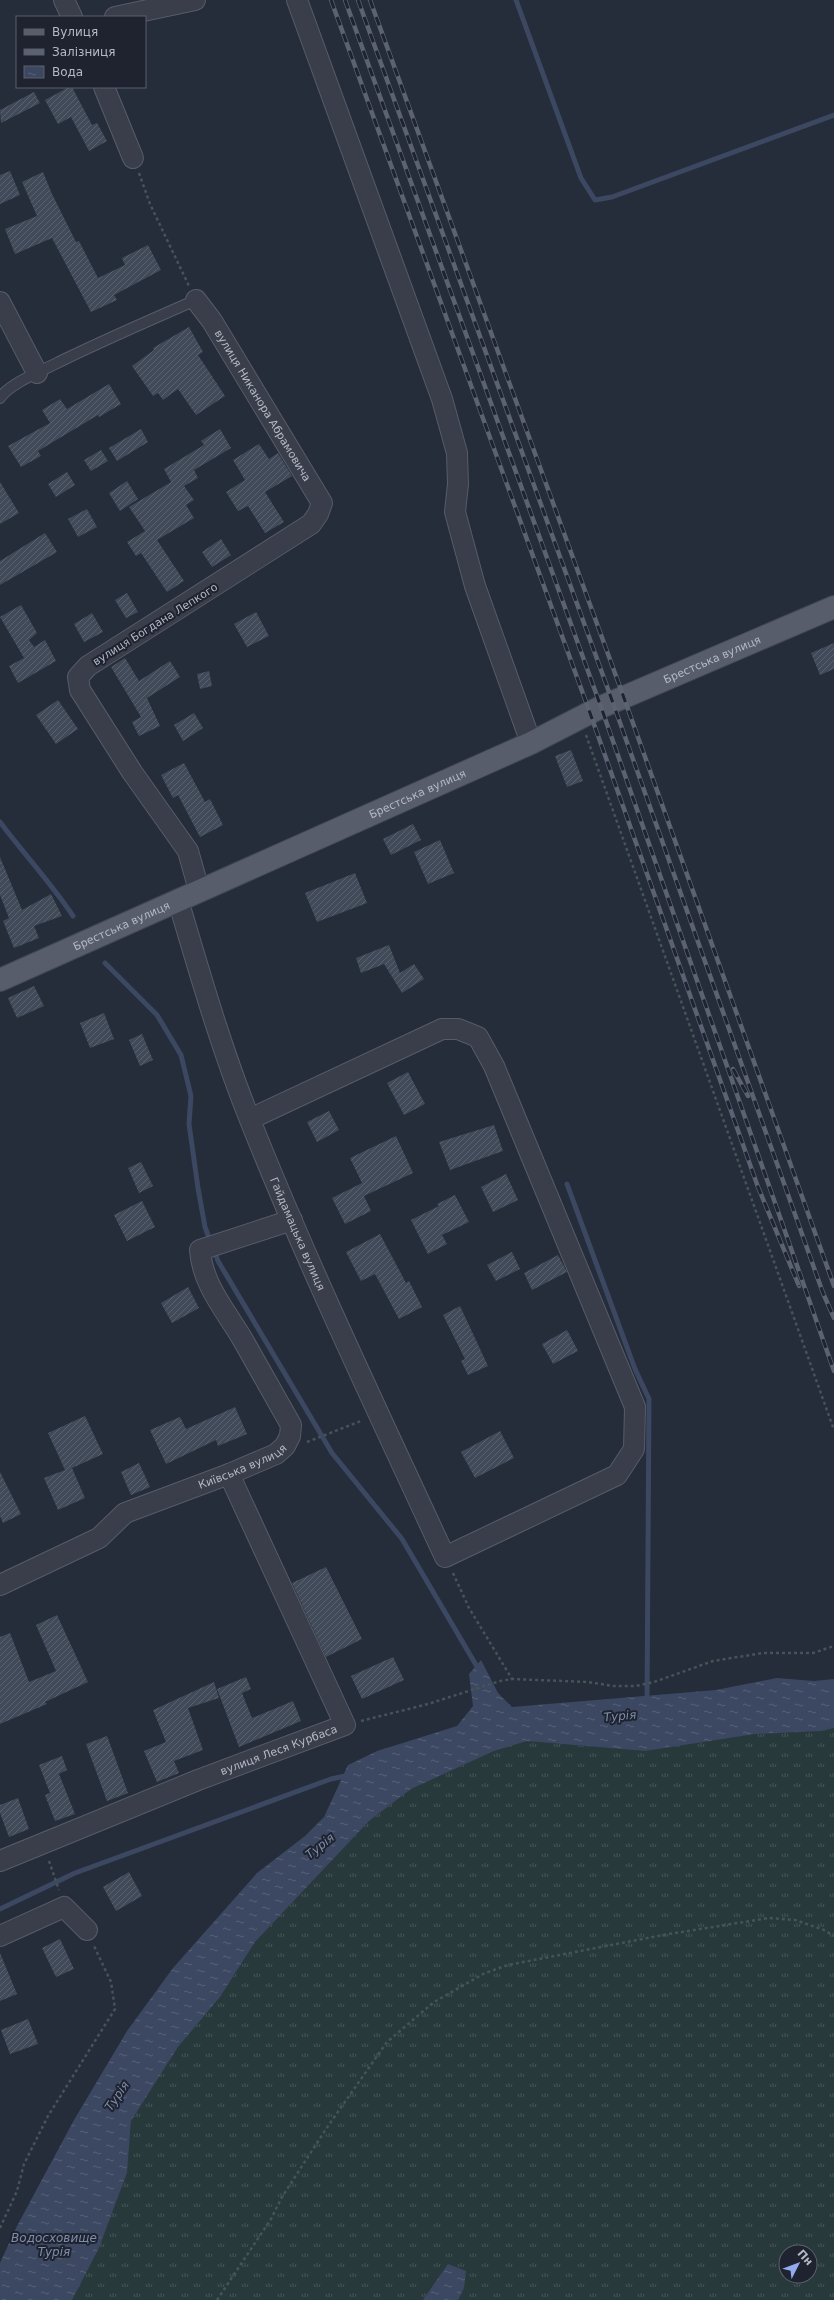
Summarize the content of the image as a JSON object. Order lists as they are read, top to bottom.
{
  "streets": {
    "main road": ["Брестська вулиця"],
    "street": [
      "вулиця Никанора Абрамовича",
      "вулиця Богдана Лепкого",
      "Гайдамацька вулиця",
      "Київська вулиця",
      "вулиця Леся Курбаса"
    ]
  },
  "crossings": [
    ["вулиця Никанора Абрамовича", "вулиця Богдана Лепкого"],
    ["вулиця Богдана Лепкого", "Брестська вулиця"],
    ["Брестська вулиця", "Гайдамацька вулиця"],
    ["Гайдамацька вулиця", "Київська вулиця"],
    ["Київська вулиця", "вулиця Леся Курбаса"]
  ],
  "water": ["Турія", "Водосховище Турія"],
  "legend": ["Вулиця", "Залізниця", "Вода"],
  "north": "top right"
}
